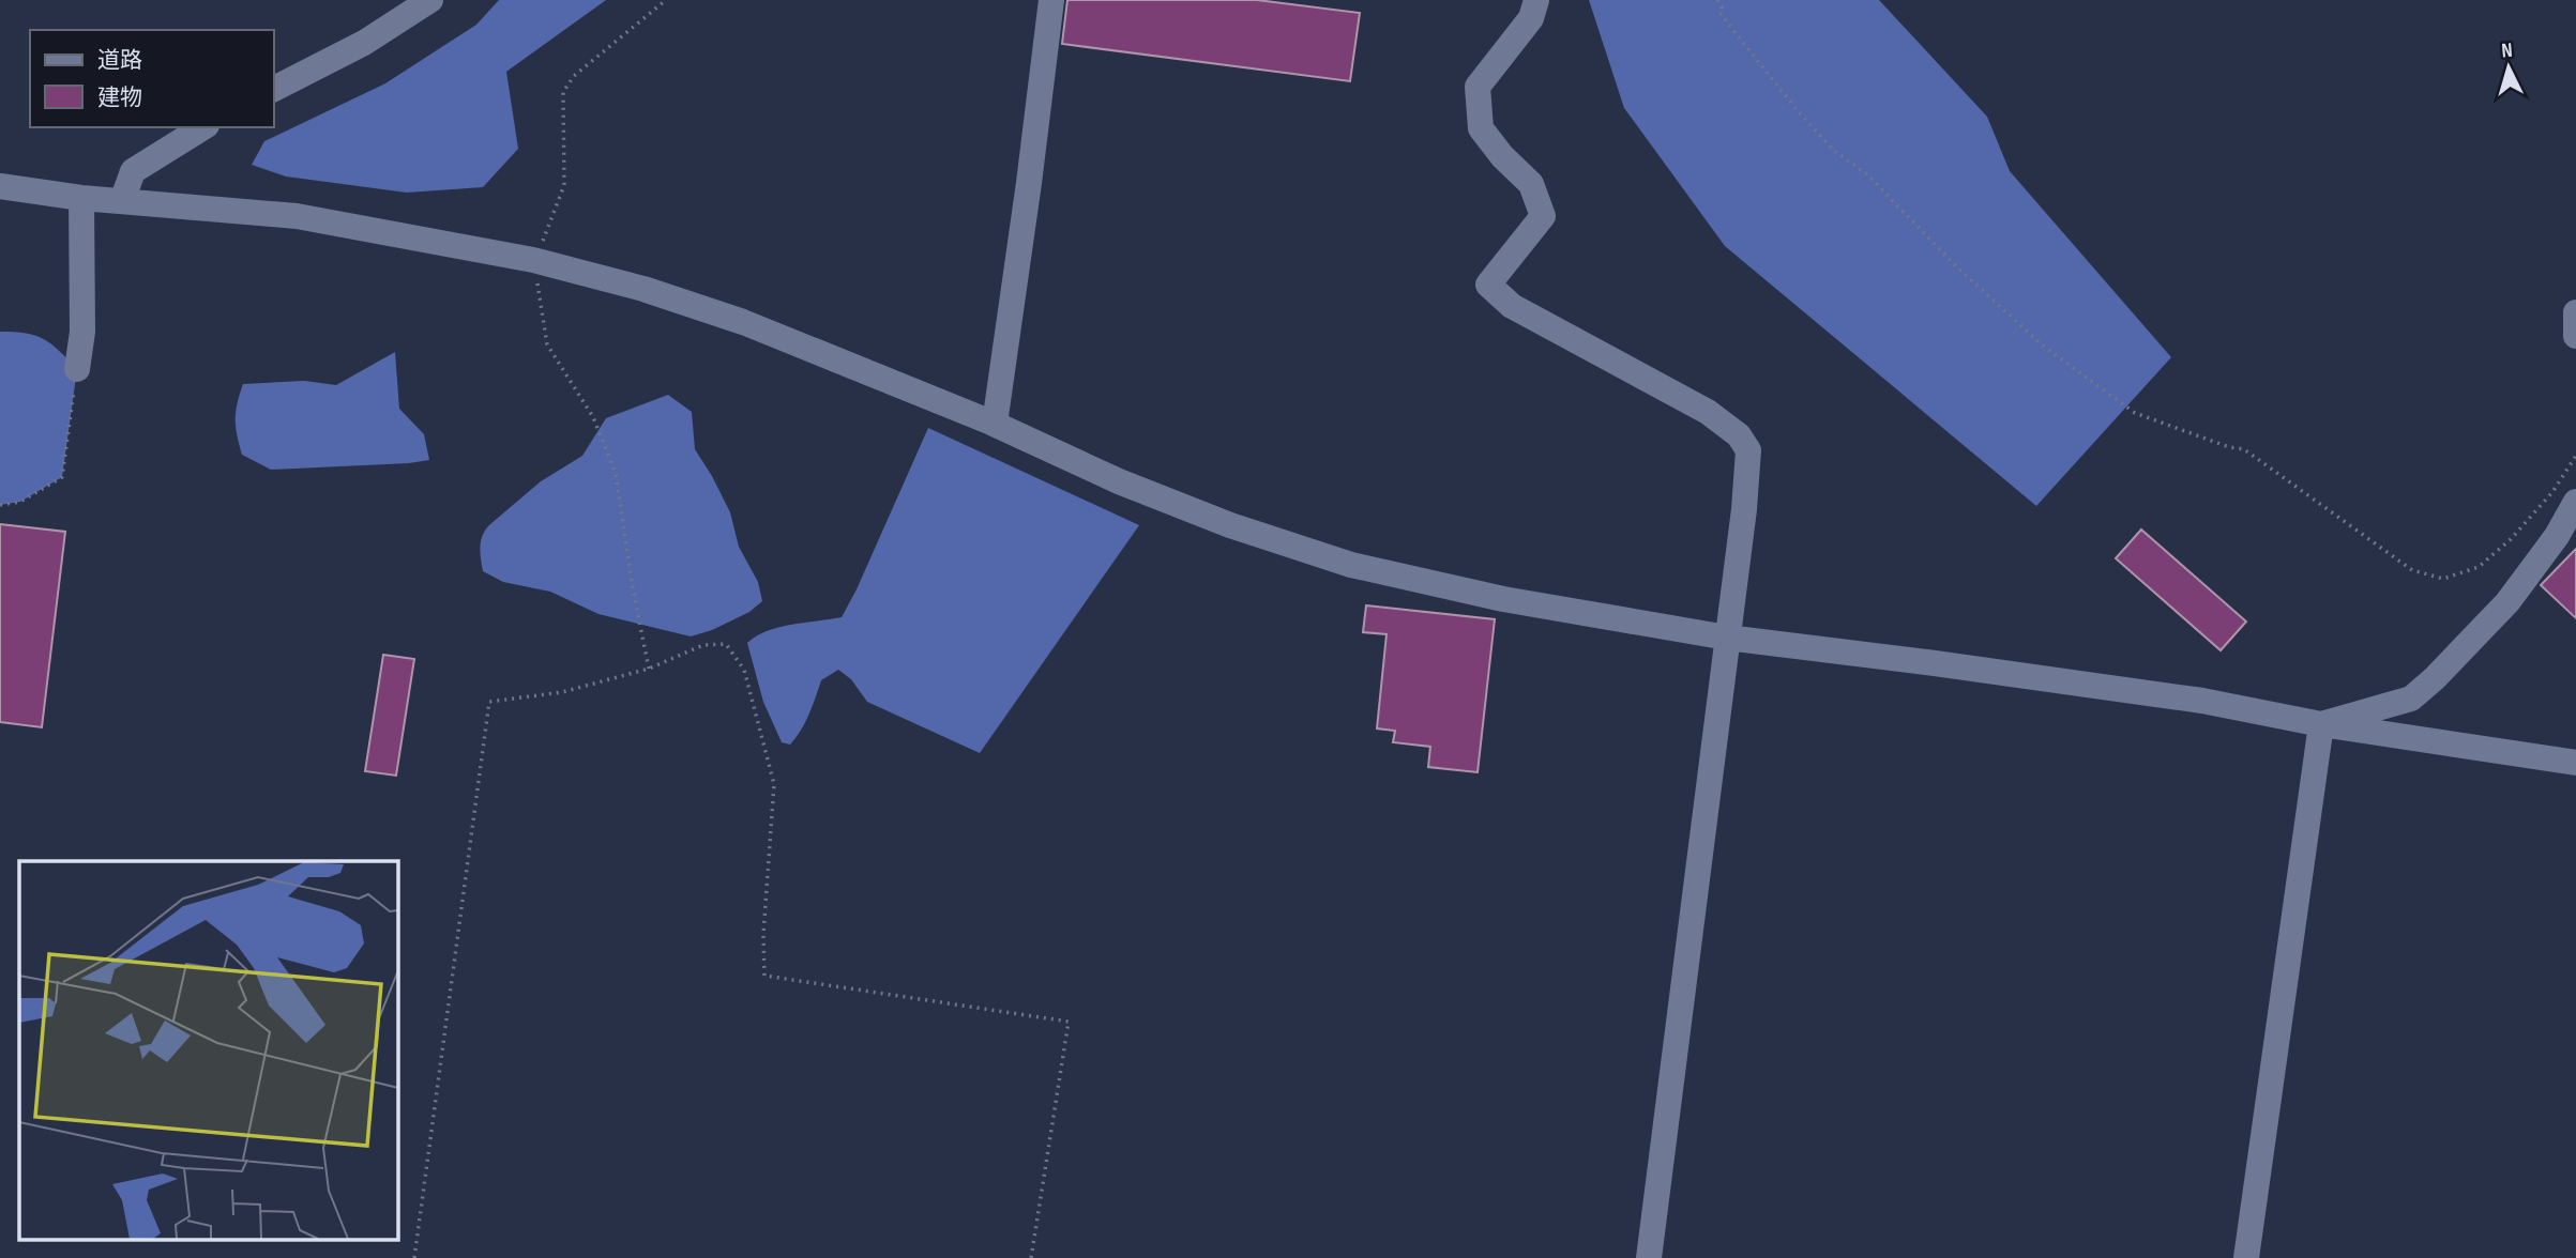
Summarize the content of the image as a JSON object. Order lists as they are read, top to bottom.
{
  "legend": ["道路", "建物"],
  "north": "top"
}
